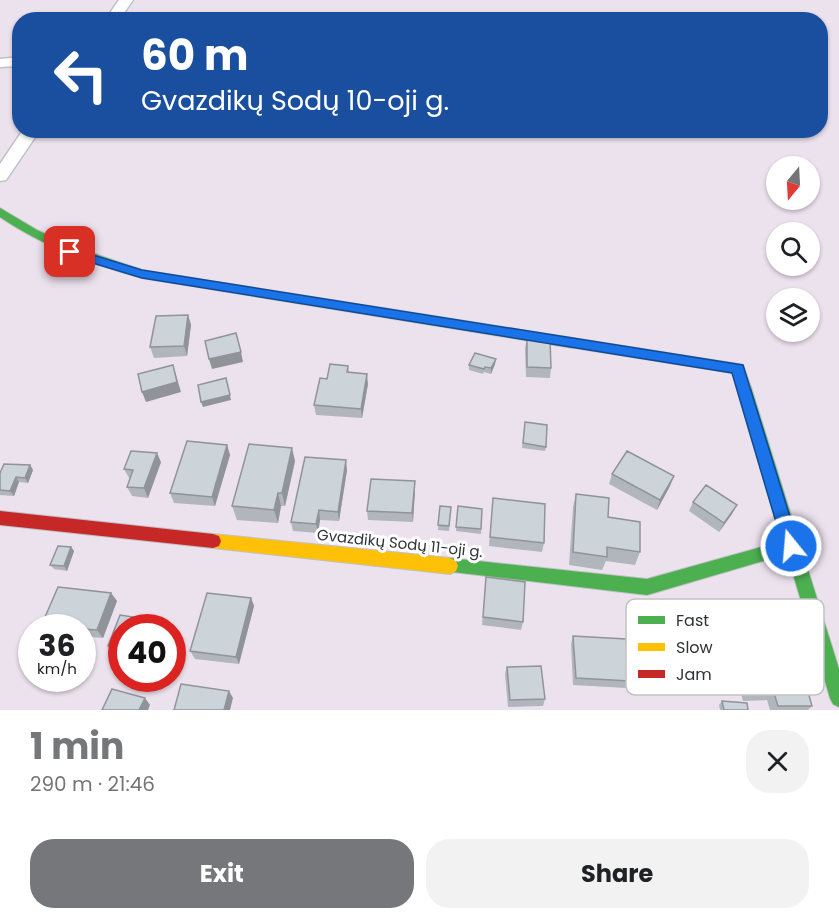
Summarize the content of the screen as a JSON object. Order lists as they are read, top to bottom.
{
  "streets": {
    "street": ["Gvazdikų Sodų 11-oji g."]
  },
  "legend": ["Fast", "Slow", "Jam"],
  "north": "bottom",
  "page": {
    "turn": ["60 m", "Gvazdikų Sodų 10-oji g."],
    "speed": "36 km/h",
    "limit": "40",
    "heading": ["1 min", "290 m · 21:46"],
    "buttons": ["Exit", "Share"]
  }
}
